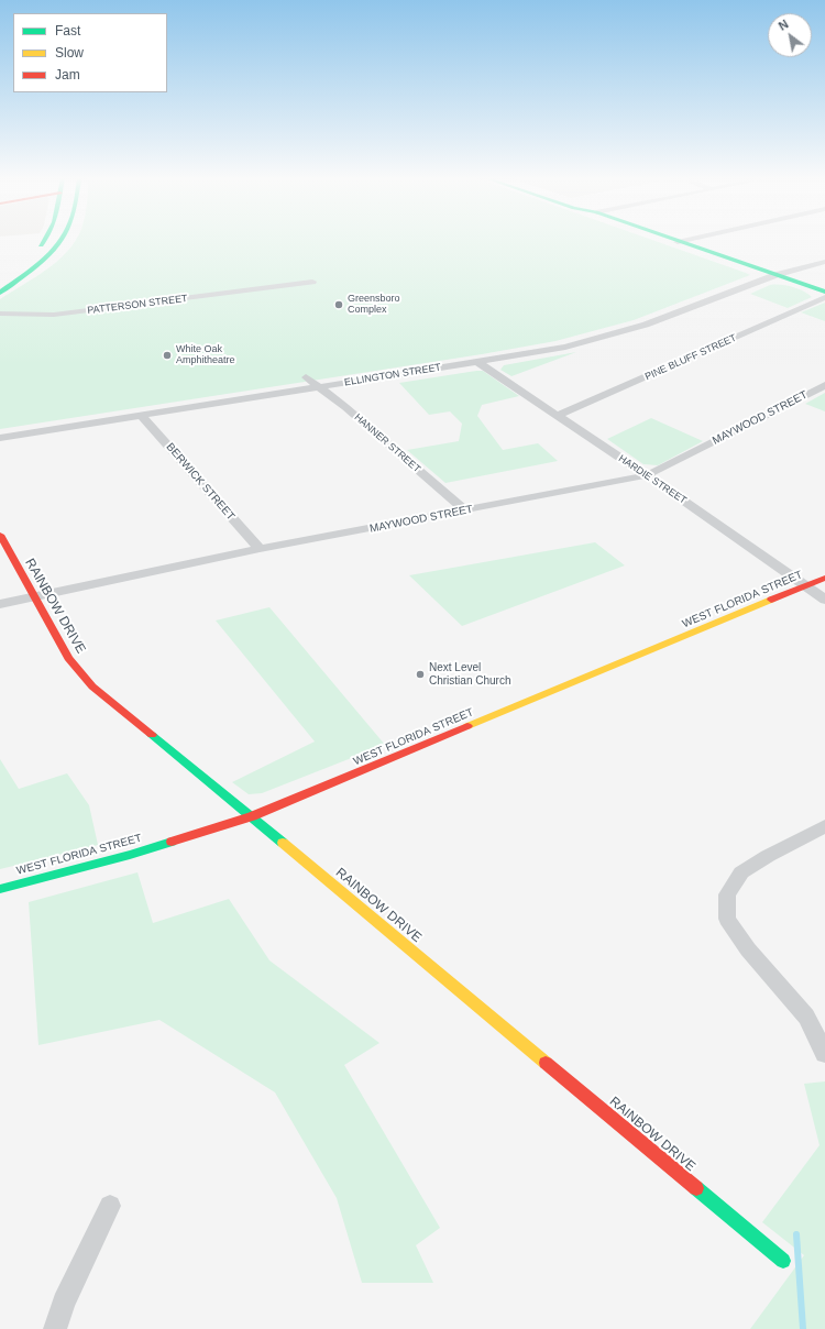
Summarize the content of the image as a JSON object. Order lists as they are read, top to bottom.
{
  "streets": {
    "main road": ["WEST FLORIDA STREET", "RAINBOW DRIVE"],
    "street": [
      "PATTERSON STREET",
      "PINE BLUFF STREET",
      "ELLINGTON STREET",
      "MAYWOOD STREET",
      "HANNER STREET",
      "HARDIE STREET",
      "BERWICK STREET"
    ]
  },
  "crossings": [
    ["PINE BLUFF STREET", "HARDIE STREET"],
    ["ELLINGTON STREET", "HANNER STREET"],
    ["ELLINGTON STREET", "HARDIE STREET"],
    ["ELLINGTON STREET", "BERWICK STREET"],
    ["MAYWOOD STREET", "HANNER STREET"],
    ["MAYWOOD STREET", "HARDIE STREET"],
    ["MAYWOOD STREET", "BERWICK STREET"],
    ["MAYWOOD STREET", "RAINBOW DRIVE"],
    ["HARDIE STREET", "WEST FLORIDA STREET"],
    ["WEST FLORIDA STREET", "RAINBOW DRIVE"]
  ],
  "places": ["Greensboro Complex", "White Oak Amphitheatre", "Next Level Christian Church"],
  "legend": ["Fast", "Slow", "Jam"],
  "north": "top left"
}
